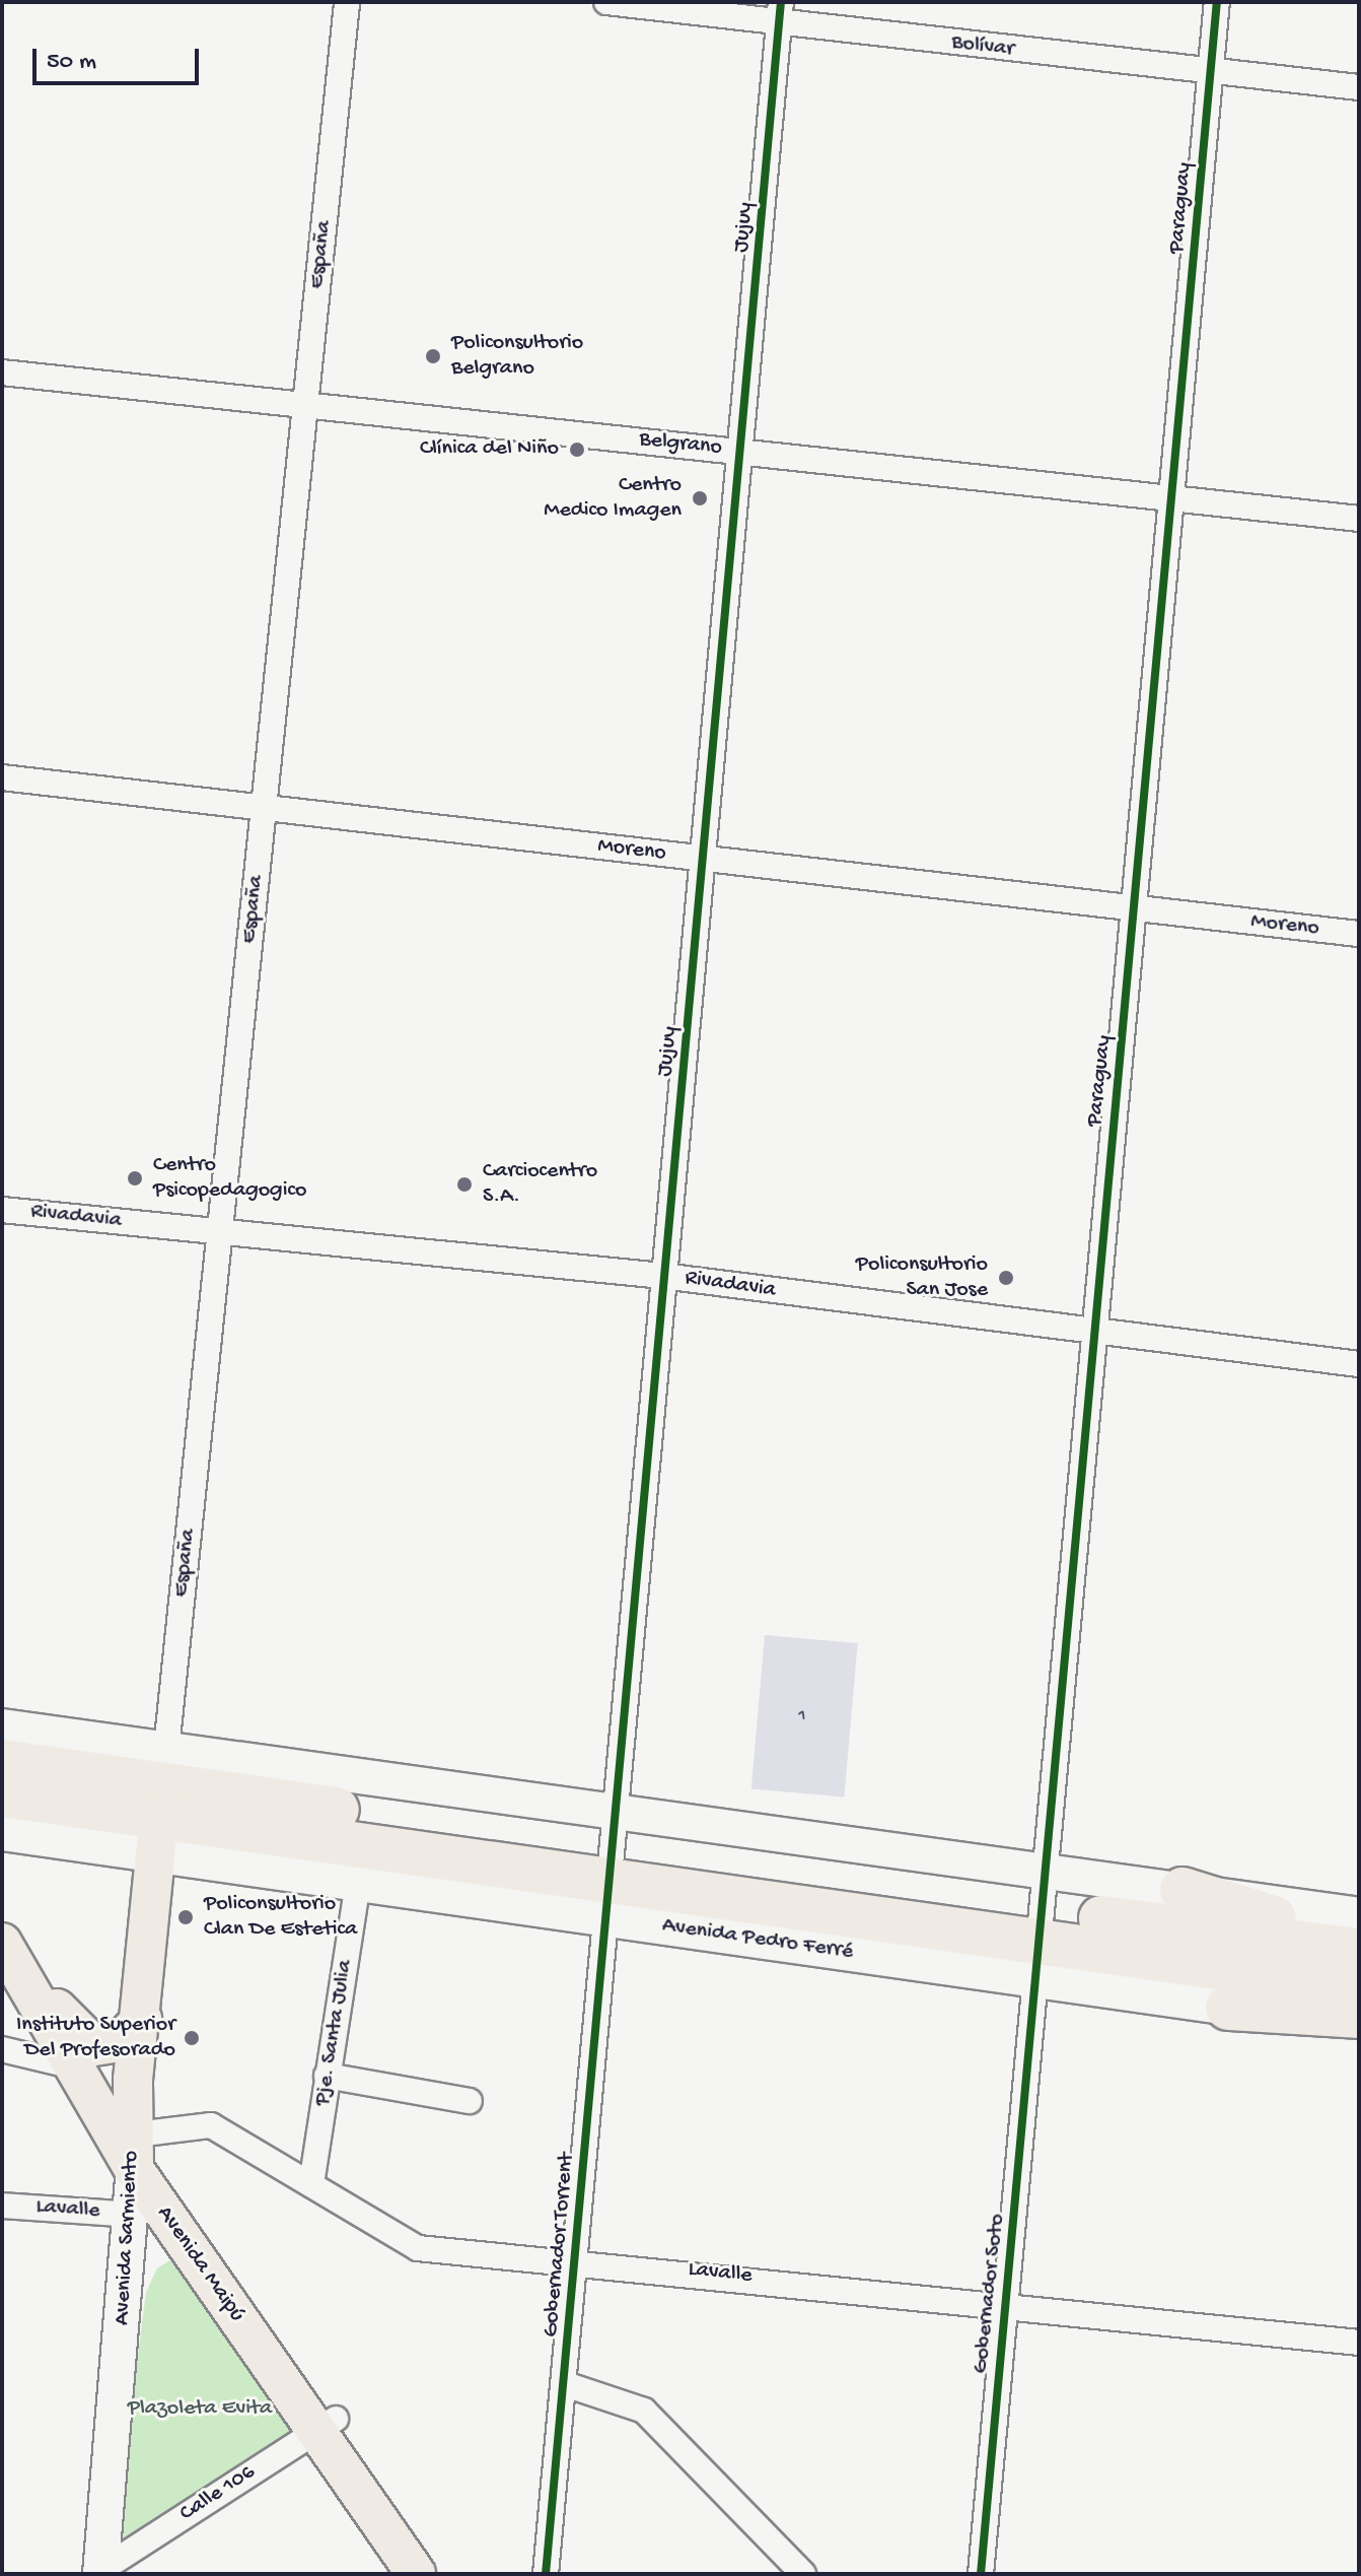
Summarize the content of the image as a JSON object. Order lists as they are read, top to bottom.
{
  "streets": {
    "highway": ["Avenida Pedro Ferré"],
    "main road": ["Avenida Sarmiento", "Avenida Maipú"],
    "street": [
      "Bolívar",
      "Paraguay",
      "Jujuy",
      "España",
      "Belgrano",
      "Moreno",
      "Rivadavia",
      "Pje. Santa Julia",
      "Lavalle",
      "Gobernador Torrent",
      "Gobernador Soto",
      "Calle 106"
    ]
  },
  "crossings": [
    ["Bolívar", "Paraguay"],
    ["Bolívar", "Jujuy"],
    ["Paraguay", "Belgrano"],
    ["Paraguay", "Moreno"],
    ["Paraguay", "Rivadavia"],
    ["Paraguay", "Avenida Pedro Ferré"],
    ["Paraguay", "Gobernador Soto"],
    ["Jujuy", "Belgrano"],
    ["Jujuy", "Moreno"],
    ["Jujuy", "Rivadavia"],
    ["Jujuy", "Avenida Pedro Ferré"],
    ["Jujuy", "Gobernador Torrent"],
    ["España", "Belgrano"],
    ["España", "Moreno"],
    ["España", "Rivadavia"],
    ["España", "Avenida Pedro Ferré"],
    ["España", "Avenida Sarmiento"],
    ["Avenida Pedro Ferré", "Pje. Santa Julia"],
    ["Avenida Pedro Ferré", "Avenida Sarmiento"],
    ["Avenida Pedro Ferré", "Gobernador Torrent"],
    ["Avenida Pedro Ferré", "Gobernador Soto"],
    ["Pje. Santa Julia", "Lavalle"],
    ["Lavalle", "Avenida Sarmiento"],
    ["Lavalle", "Gobernador Torrent"],
    ["Lavalle", "Avenida Maipú"],
    ["Lavalle", "Gobernador Soto"],
    ["Avenida Sarmiento", "Avenida Maipú"],
    ["Avenida Sarmiento", "Calle 106"],
    ["Avenida Maipú", "Calle 106"]
  ],
  "parks": ["Plazoleta Evita"],
  "places": [
    "Policonsultorio Belgrano",
    "Clínica del Niño",
    "Centro Medico Imagen",
    "Centro Psicopedagogico",
    "Carciocentro S.A.",
    "Policonsultorio San Jose",
    "Policonsultorio Clan De Estetica",
    "Instituto Superior Del Profesorado"
  ],
  "house_numbers": ["1"],
  "scale_bar": "50 m"
}
